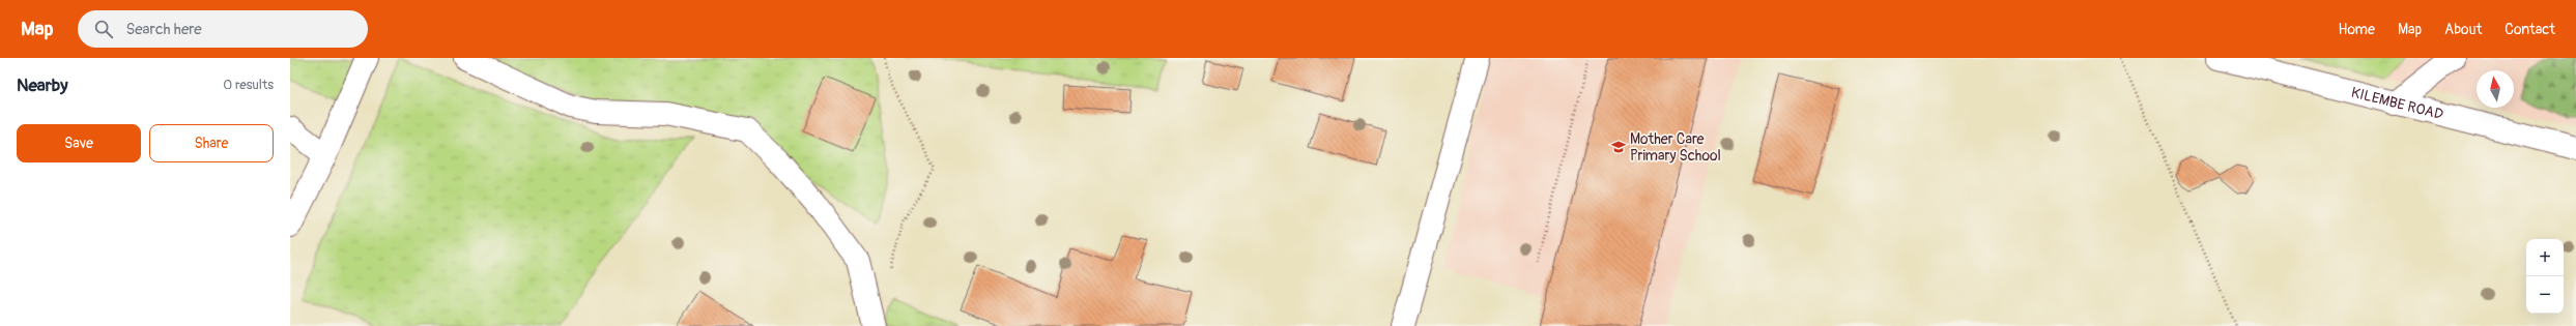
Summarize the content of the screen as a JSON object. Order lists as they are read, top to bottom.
{
  "streets": {
    "street": ["KILEMBE ROAD"]
  },
  "places": {
    "school or university": ["Mother Care Primary School"]
  },
  "north": "top",
  "page": {
    "header": "Map",
    "search": "Search here",
    "nav": [
      "Home",
      "Map",
      "About",
      "Contact"
    ],
    "heading": ["Nearby", "0 results"],
    "buttons": ["Save", "Share"],
    "map_buttons": ["+", "−"]
  }
}
